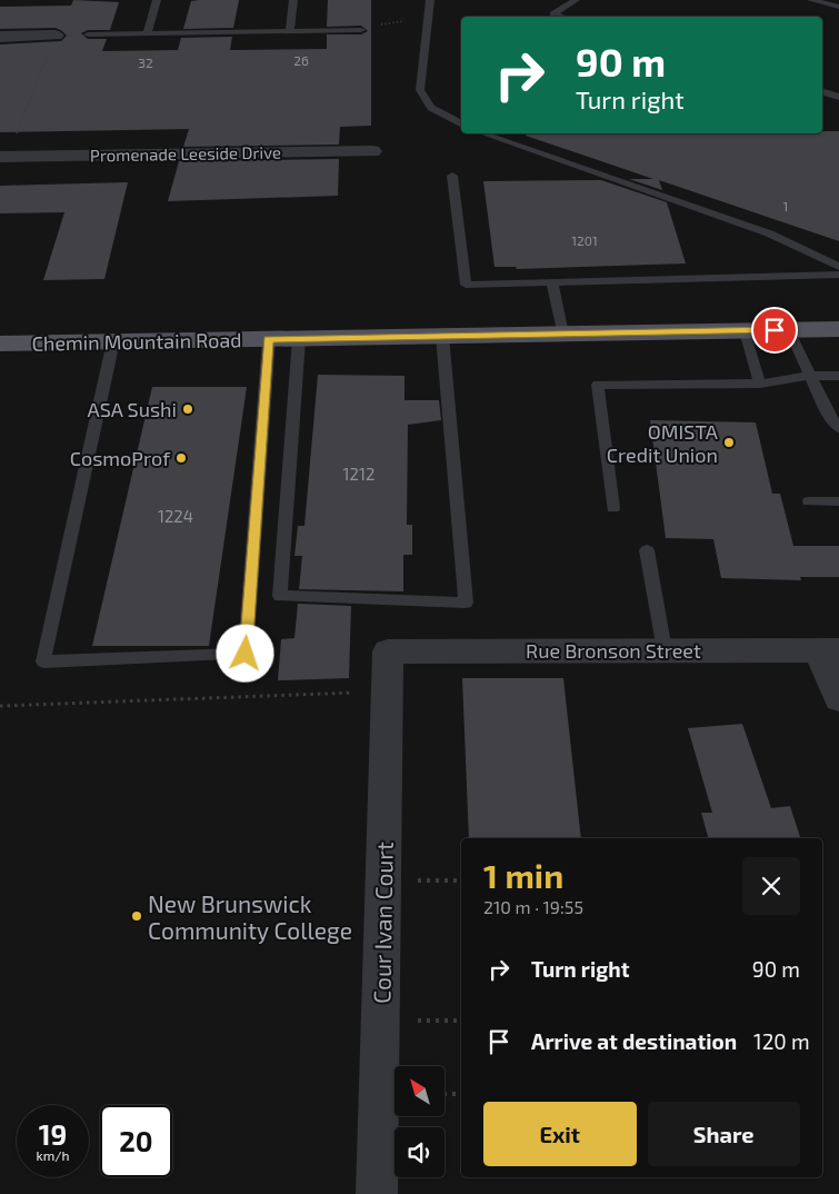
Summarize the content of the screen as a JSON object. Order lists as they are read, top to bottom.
{
  "streets": {
    "main road": ["Chemin Mountain Road"],
    "street": ["Promenade Leeside Drive", "Rue Bronson Street", "Cour Ivan Court"]
  },
  "crossings": [
    ["Rue Bronson Street", "Cour Ivan Court"]
  ],
  "places": [
    "ASA Sushi",
    "OMISTA Credit Union",
    "CosmoProf",
    "New Brunswick Community College"
  ],
  "house_numbers": [
    "26",
    "32",
    "1",
    "1201",
    "1212",
    "1224"
  ],
  "north": "top left",
  "page": {
    "turn": ["90 m", "Turn right"],
    "heading": ["1 min", "210 m · 19:55"],
    "list": [
      {
        "name": "Turn right",
        "value": "90 m"
      },
      {
        "name": "Arrive at destination",
        "value": "120 m"
      }
    ],
    "buttons": ["Exit", "Share"],
    "speed": "19 km/h",
    "limit": "20"
  }
}
